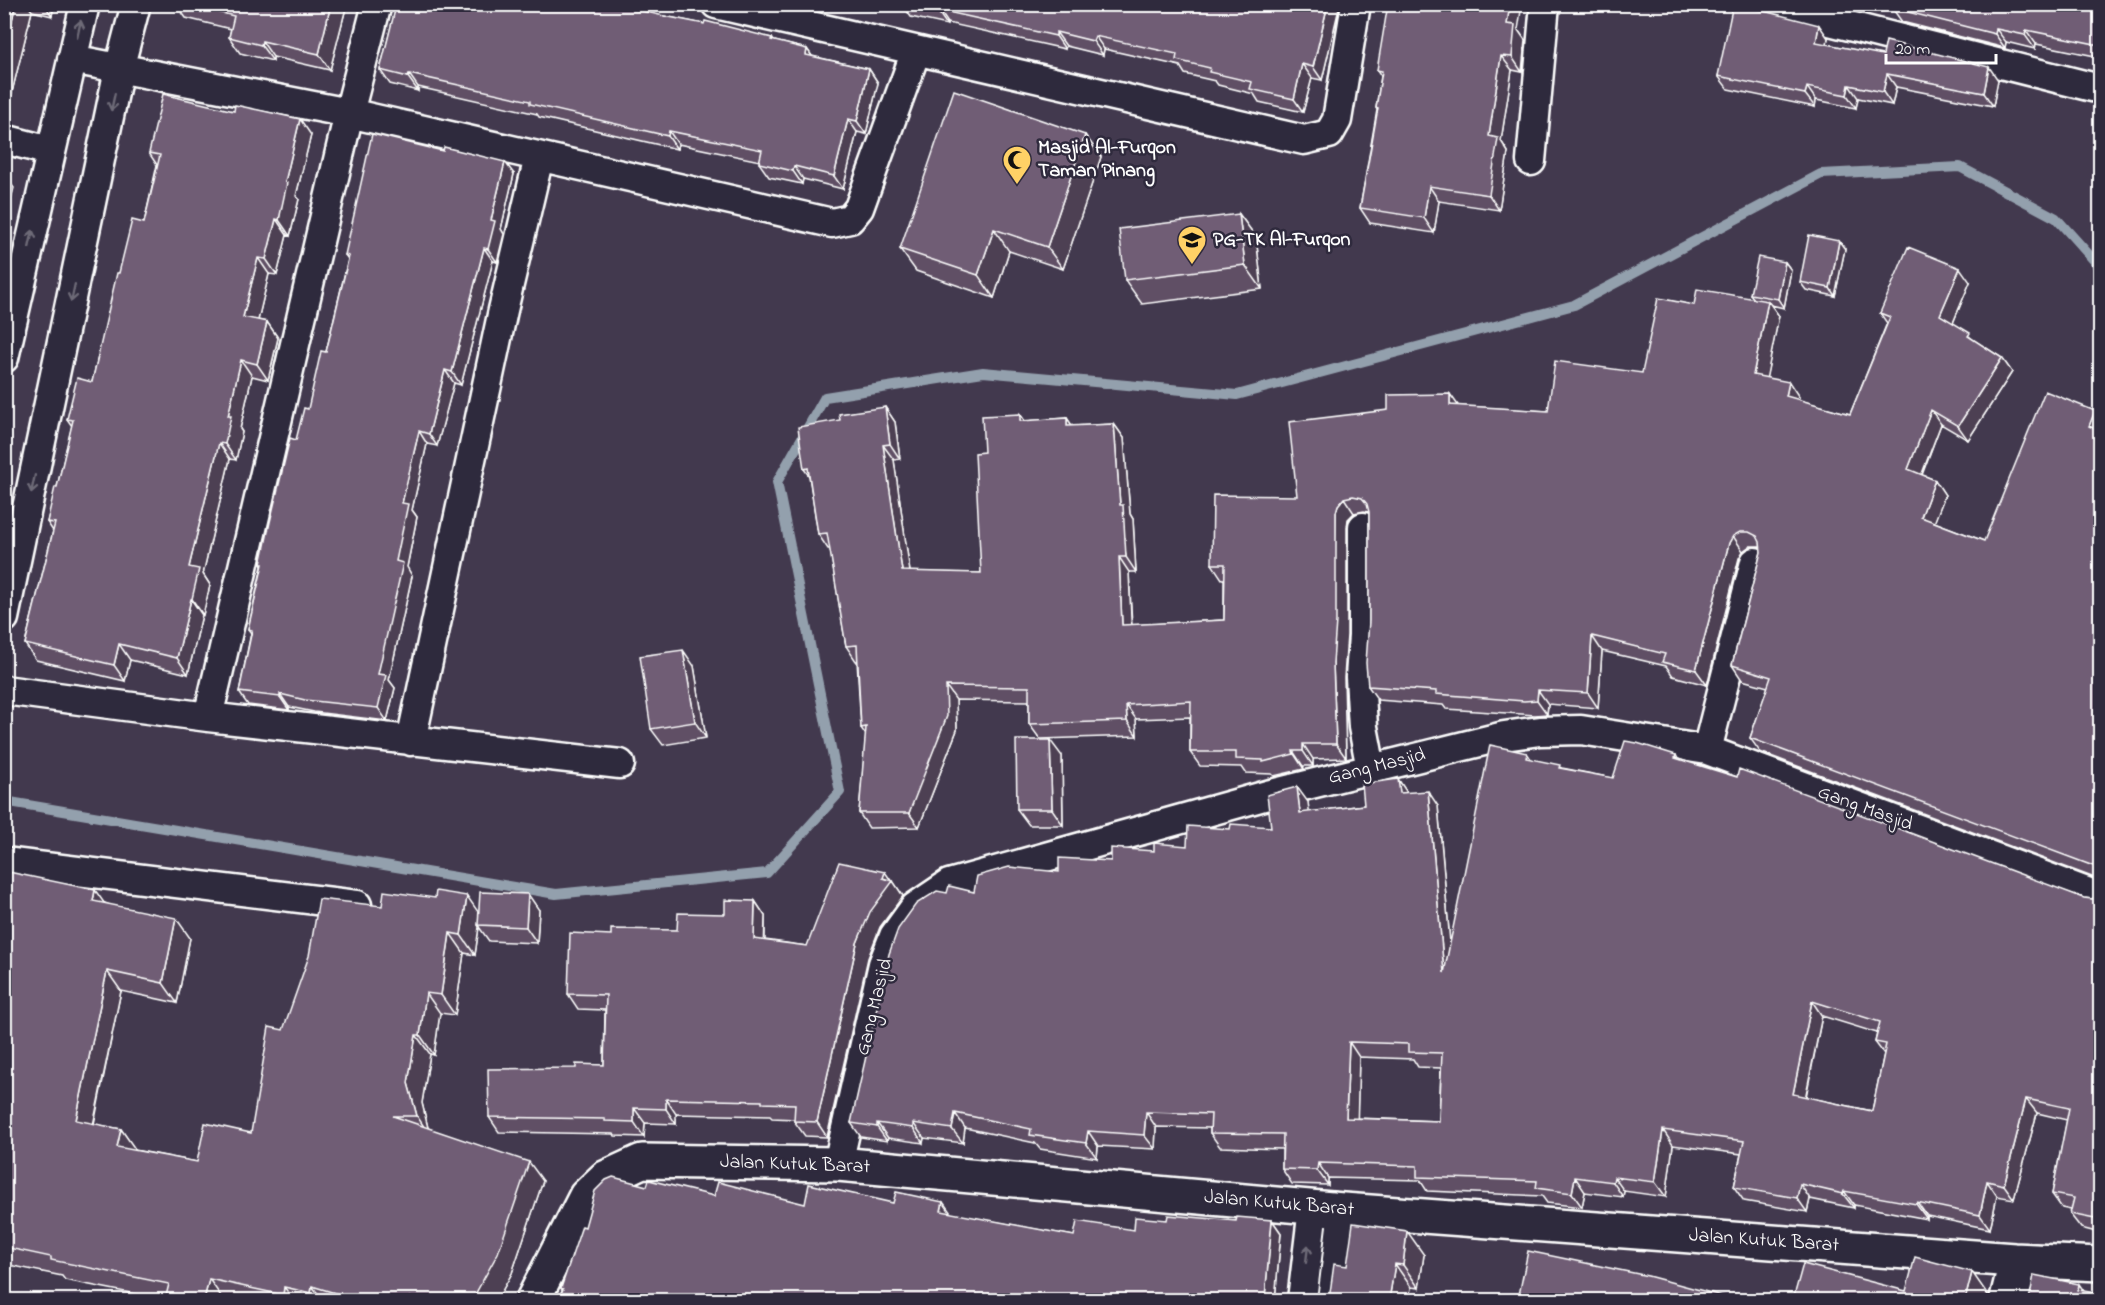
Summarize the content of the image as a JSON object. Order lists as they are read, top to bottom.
{
  "streets": {
    "street": ["Gang Masjid", "Jalan Kutuk Barat"]
  },
  "crossings": [
    ["Gang Masjid", "Jalan Kutuk Barat"]
  ],
  "places": {
    "mosque": ["Masjid Al-Furqon Taman Pinang"],
    "school or university": ["PG-TK Al-Furqon"]
  },
  "scale_bar": "20 m"
}
